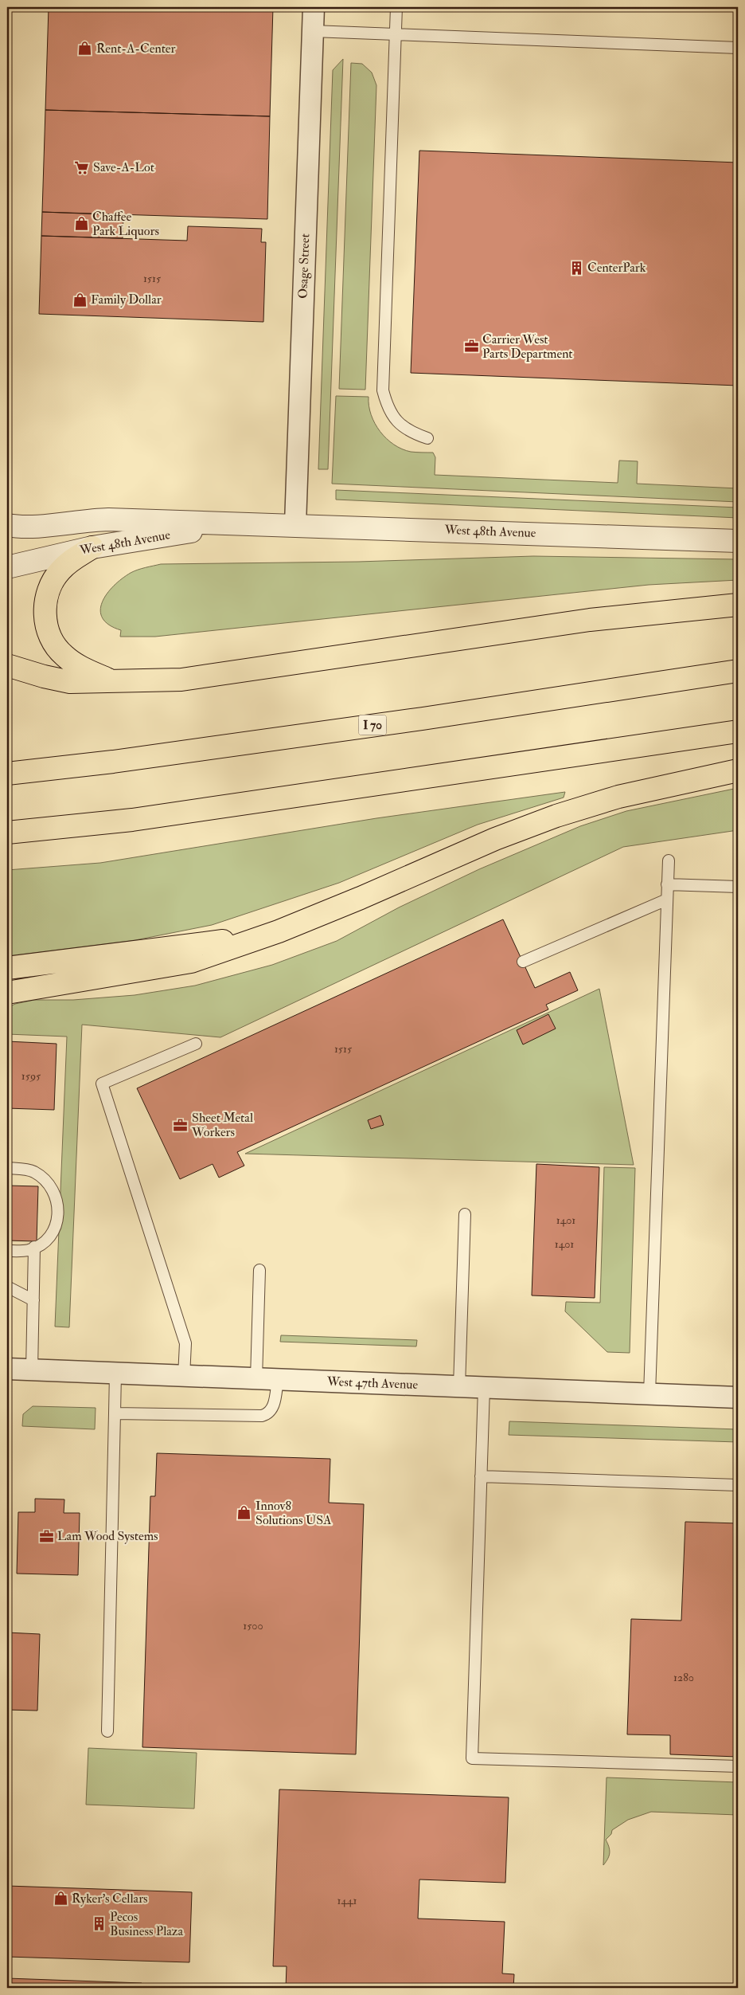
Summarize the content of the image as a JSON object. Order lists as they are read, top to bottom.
{
  "streets": {
    "highway": ["I 70"],
    "street": ["Osage Street", "West 48th Avenue", "West 47th Avenue"]
  },
  "crossings": [
    ["Osage Street", "West 48th Avenue"]
  ],
  "places": {
    "shop": [
      "Rent-A-Center",
      "Chaffee Park Liquors",
      "Family Dollar",
      "Innov8 Solutions USA",
      "Ryker's Cellars"
    ],
    "supermarket": ["Save-A-Lot"],
    "building": ["CenterPark", "Pecos Business Plaza"],
    "office": ["Carrier West Parts Department", "Sheet Metal Workers", "Lam Wood Systems"]
  },
  "house_numbers": [
    "1515",
    "1515",
    "1595",
    "1401",
    "1401",
    "1500",
    "1280",
    "1441"
  ]
}
